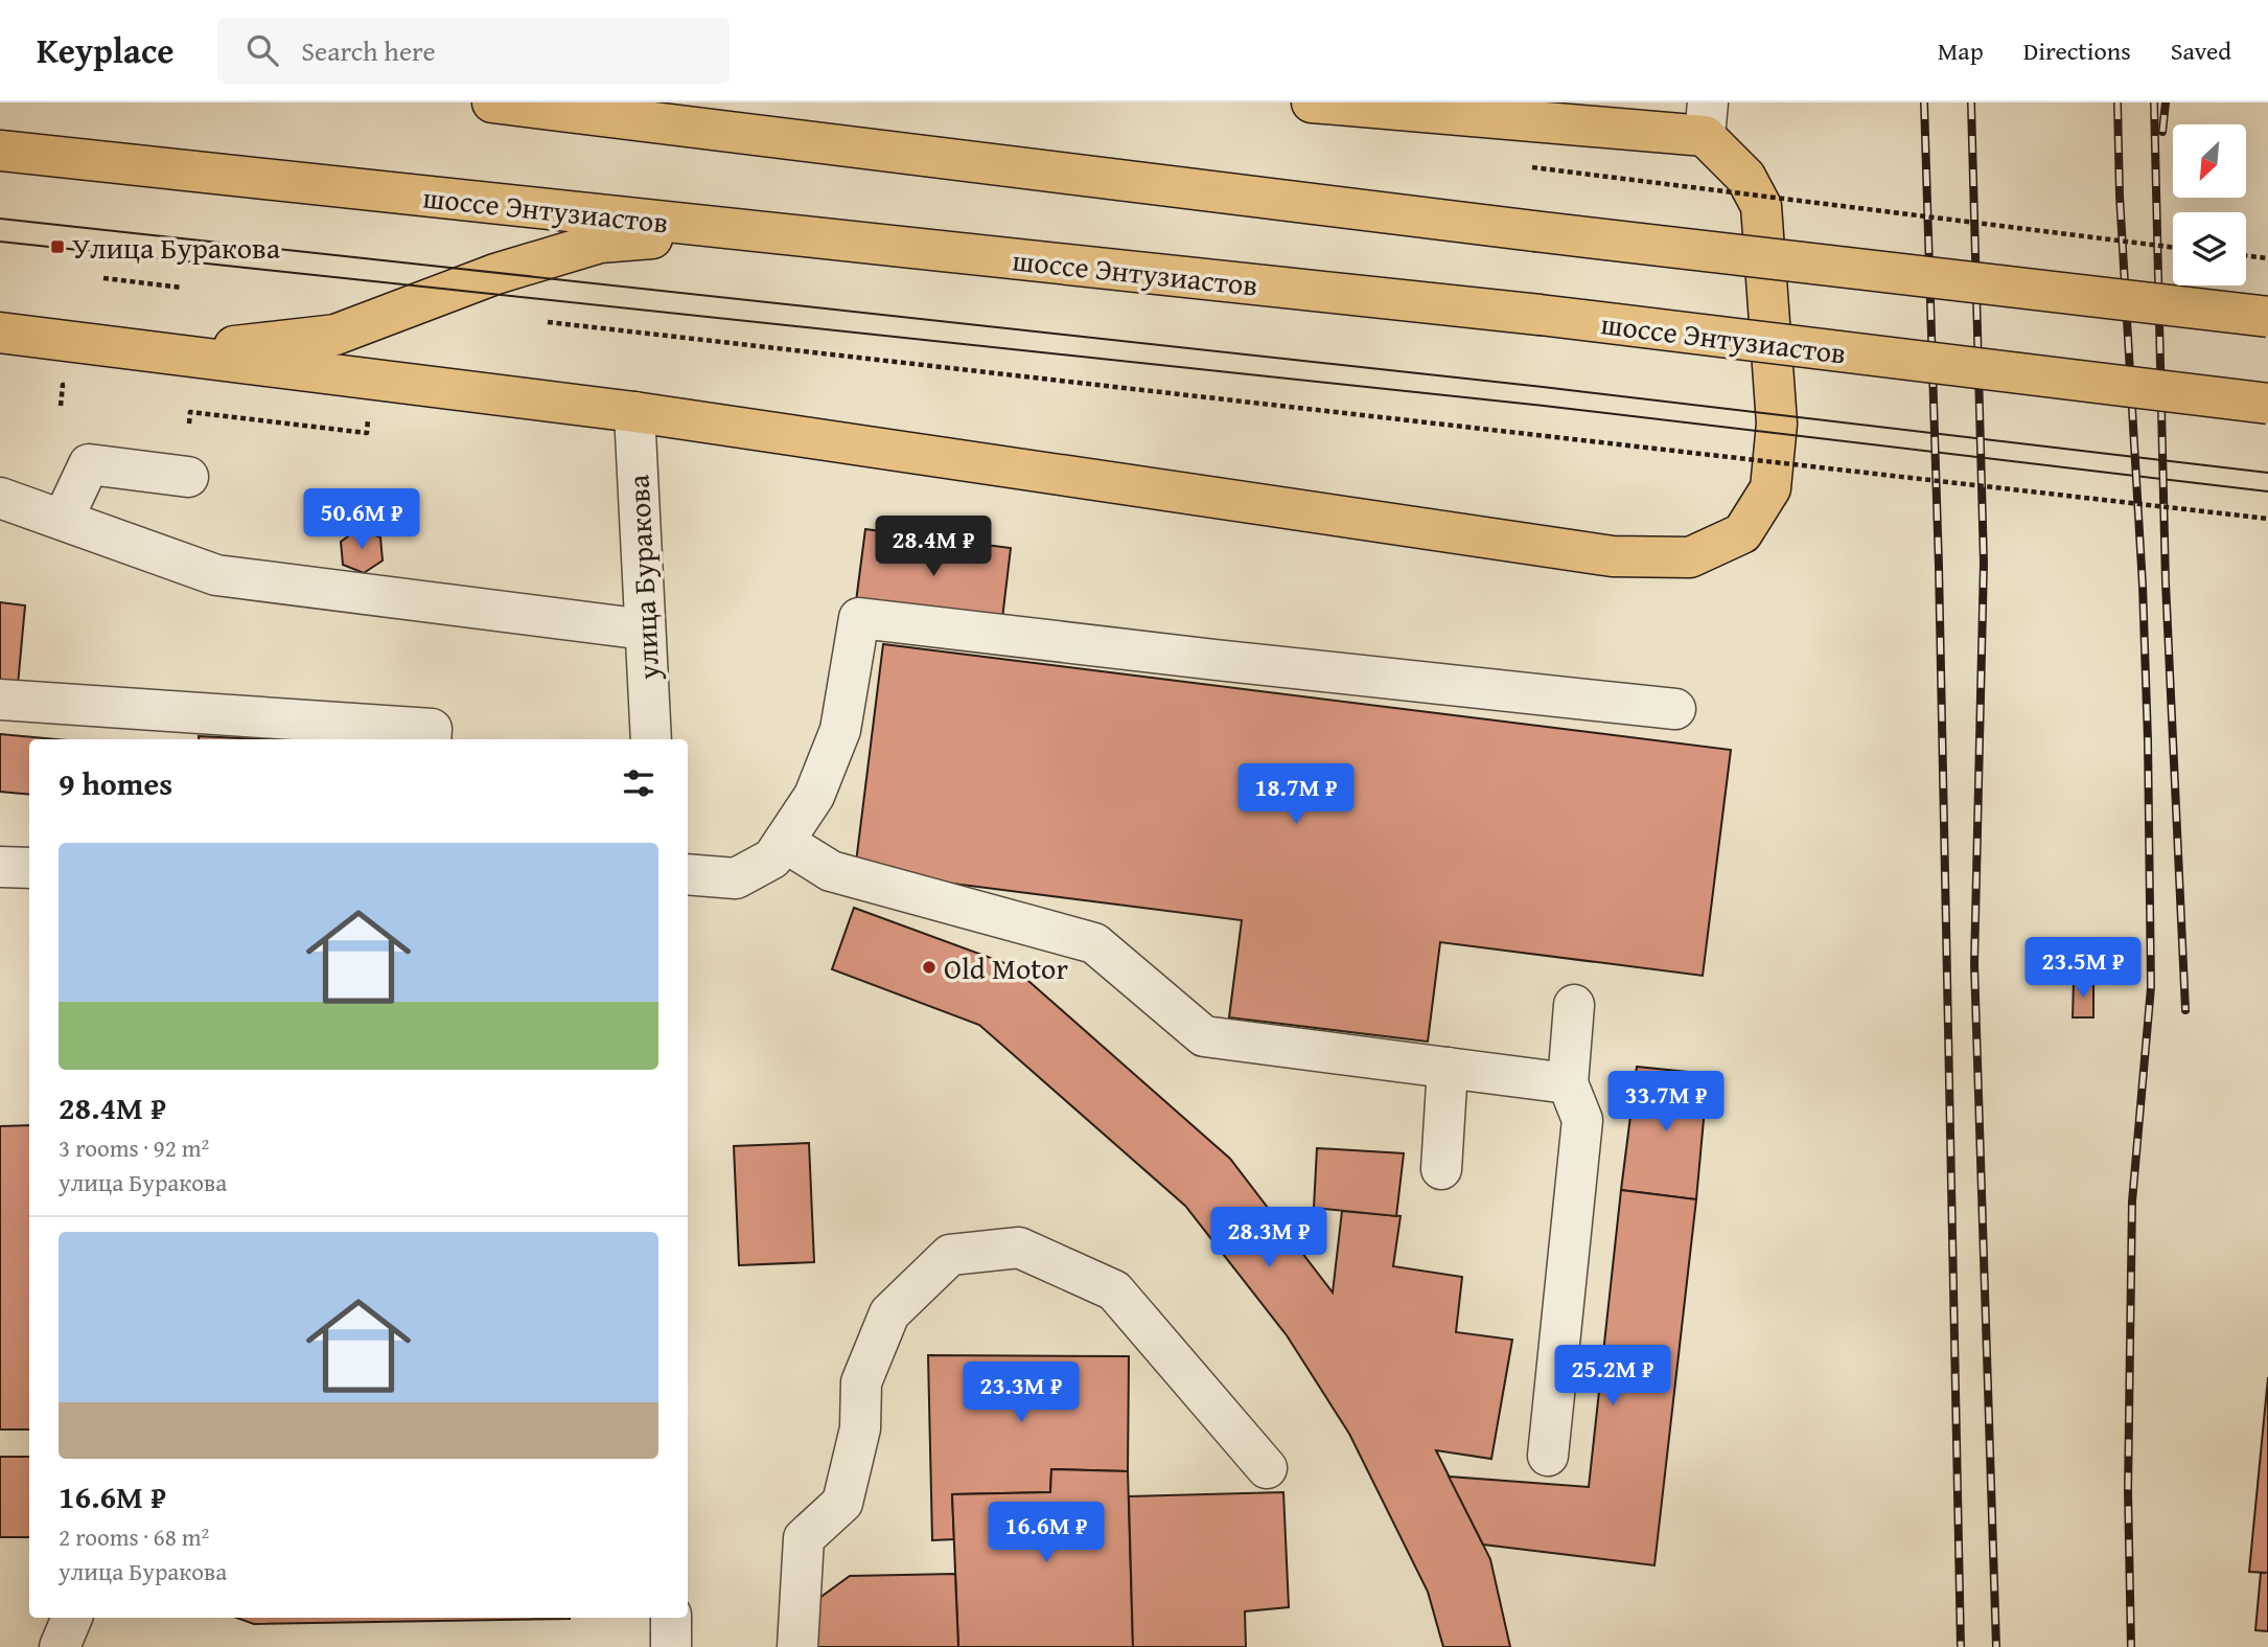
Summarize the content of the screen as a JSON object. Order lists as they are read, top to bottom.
{
  "streets": {
    "main road": ["шоссе Энтузиастов"],
    "street": ["улица Буракова"]
  },
  "places": {
    "transit": ["Улица Буракова"],
    "other": ["Old Motor"]
  },
  "north": "bottom left",
  "page": {
    "header": "Keyplace",
    "search": "Search here",
    "nav": ["Map", "Directions", "Saved"],
    "price": [
      "50.6M ₽",
      "28.4M ₽",
      "18.7M ₽",
      "23.5M ₽",
      "33.7M ₽",
      "28.3M ₽",
      "25.2M ₽",
      "23.3M ₽",
      "16.6M ₽"
    ],
    "heading": "9 homes",
    "list": [
      {
        "name": "28.4M ₽",
        "note": "3 rooms · 92 m² · улица Буракова"
      },
      {
        "name": "16.6M ₽",
        "note": "2 rooms · 68 m² · улица Буракова"
      }
    ]
  }
}
